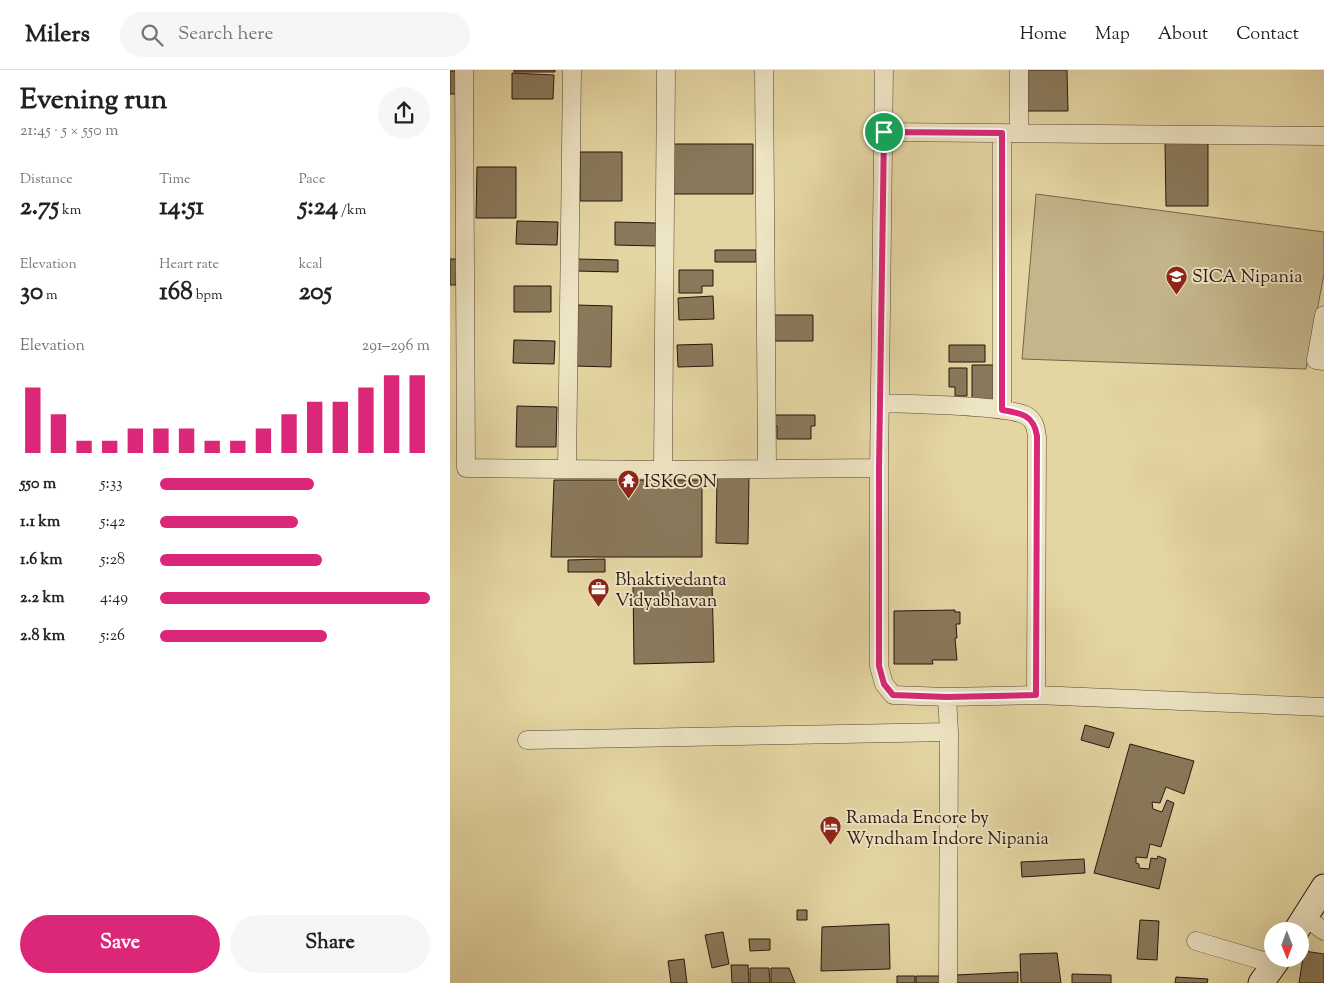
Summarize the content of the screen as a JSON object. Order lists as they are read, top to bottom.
{
  "places": {
    "school or university": ["SICA Nipania"],
    "temple": ["ISKCON"],
    "office": ["Bhaktivedanta Vidyabhavan"],
    "hotel": ["Ramada Encore by Wyndham Indore Nipania"]
  },
  "north": "bottom",
  "page": {
    "header": "Milers",
    "search": "Search here",
    "nav": [
      "Home",
      "Map",
      "About",
      "Contact"
    ],
    "heading": ["Evening run", "21:45 · 5 × 550 m"],
    "stats": [
      ["Distance", "2.75 km"],
      ["Time", "14:51"],
      ["Pace", "5:24 /km"],
      ["Elevation", "30 m"],
      ["Heart rate", "168 bpm"],
      ["kcal", "205"]
    ],
    "chart": ["Elevation", "291–296 m"],
    "list": [
      {
        "name": "550 m",
        "note": "5:33"
      },
      {
        "name": "1.1 km",
        "note": "5:42"
      },
      {
        "name": "1.6 km",
        "note": "5:28"
      },
      {
        "name": "2.2 km",
        "note": "4:49"
      },
      {
        "name": "2.8 km",
        "note": "5:26"
      }
    ],
    "buttons": ["Save", "Share"]
  }
}
